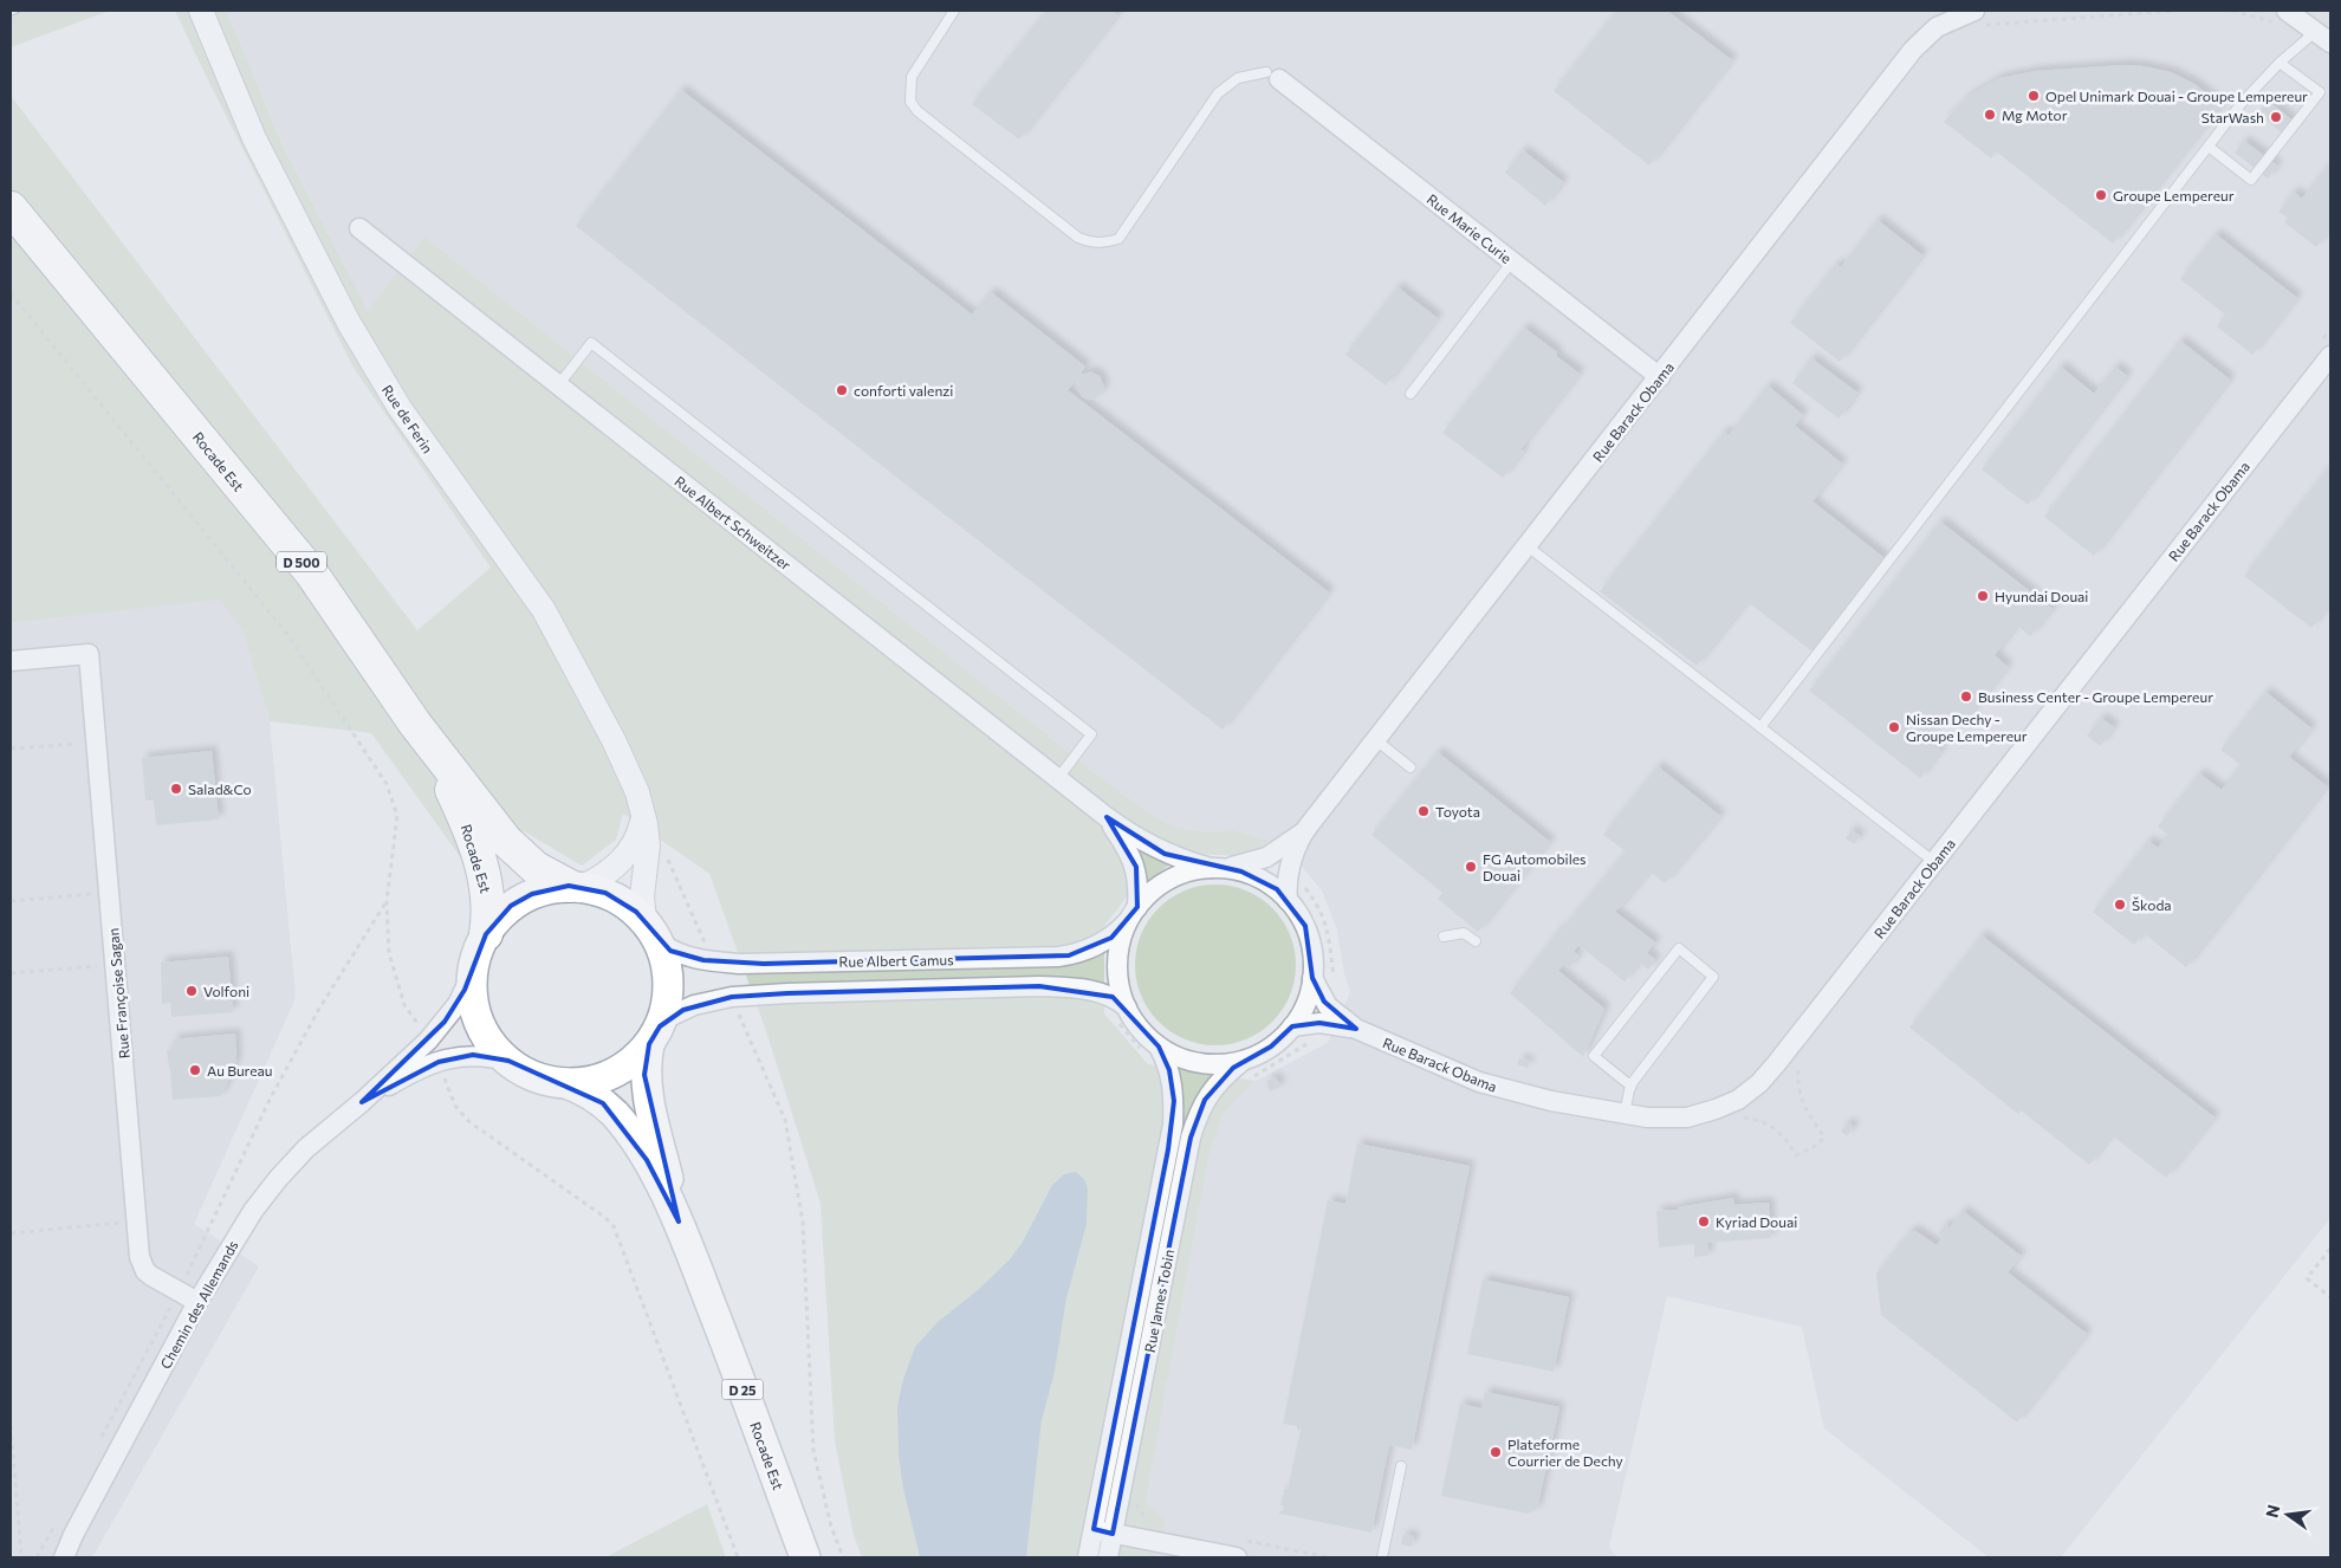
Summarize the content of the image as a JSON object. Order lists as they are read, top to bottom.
{
  "streets": {
    "highway": ["Rocade Est", "D 500"],
    "main road": ["D 25"],
    "street": [
      "Rue Marie Curie",
      "Rue Barack Obama",
      "Rue de Ferin",
      "Rue Albert Schweitzer",
      "Rue Albert Camus",
      "Rue Françoise Sagan",
      "Rue James Tobin",
      "Chemin des Allemands"
    ]
  },
  "crossings": [
    ["Rue Marie Curie", "Rue Barack Obama"],
    ["Rue Barack Obama", "Rue Albert Schweitzer"],
    ["Rue Barack Obama", "Rue Albert Camus"],
    ["Rue Barack Obama", "Rue James Tobin"],
    ["Rue de Ferin", "Rocade Est"],
    ["Rue de Ferin", "Rue Albert Camus"],
    ["Rue de Ferin", "Chemin des Allemands"],
    ["Rocade Est", "Rue Albert Camus"],
    ["Rocade Est", "Chemin des Allemands"],
    ["Rue Albert Schweitzer", "Rue Albert Camus"],
    ["Rue Albert Schweitzer", "Rue James Tobin"],
    ["Rue Albert Camus", "Rue James Tobin"],
    ["Rue Albert Camus", "Chemin des Allemands"],
    ["Rue Françoise Sagan", "Chemin des Allemands"]
  ],
  "places": [
    "Opel Unimark Douai - Groupe Lempereur",
    "Mg Motor",
    "StarWash",
    "Groupe Lempereur",
    "conforti valenzi",
    "Hyundai Douai",
    "Business Center - Groupe Lempereur",
    "Nissan Dechy - Groupe Lempereur",
    "Salad&Co",
    "Toyota",
    "FG Automobiles Douai",
    "Škoda",
    "Volfoni",
    "Au Bureau",
    "Kyriad Douai",
    "Plateforme Courrier de Dechy"
  ],
  "north": "left"
}
